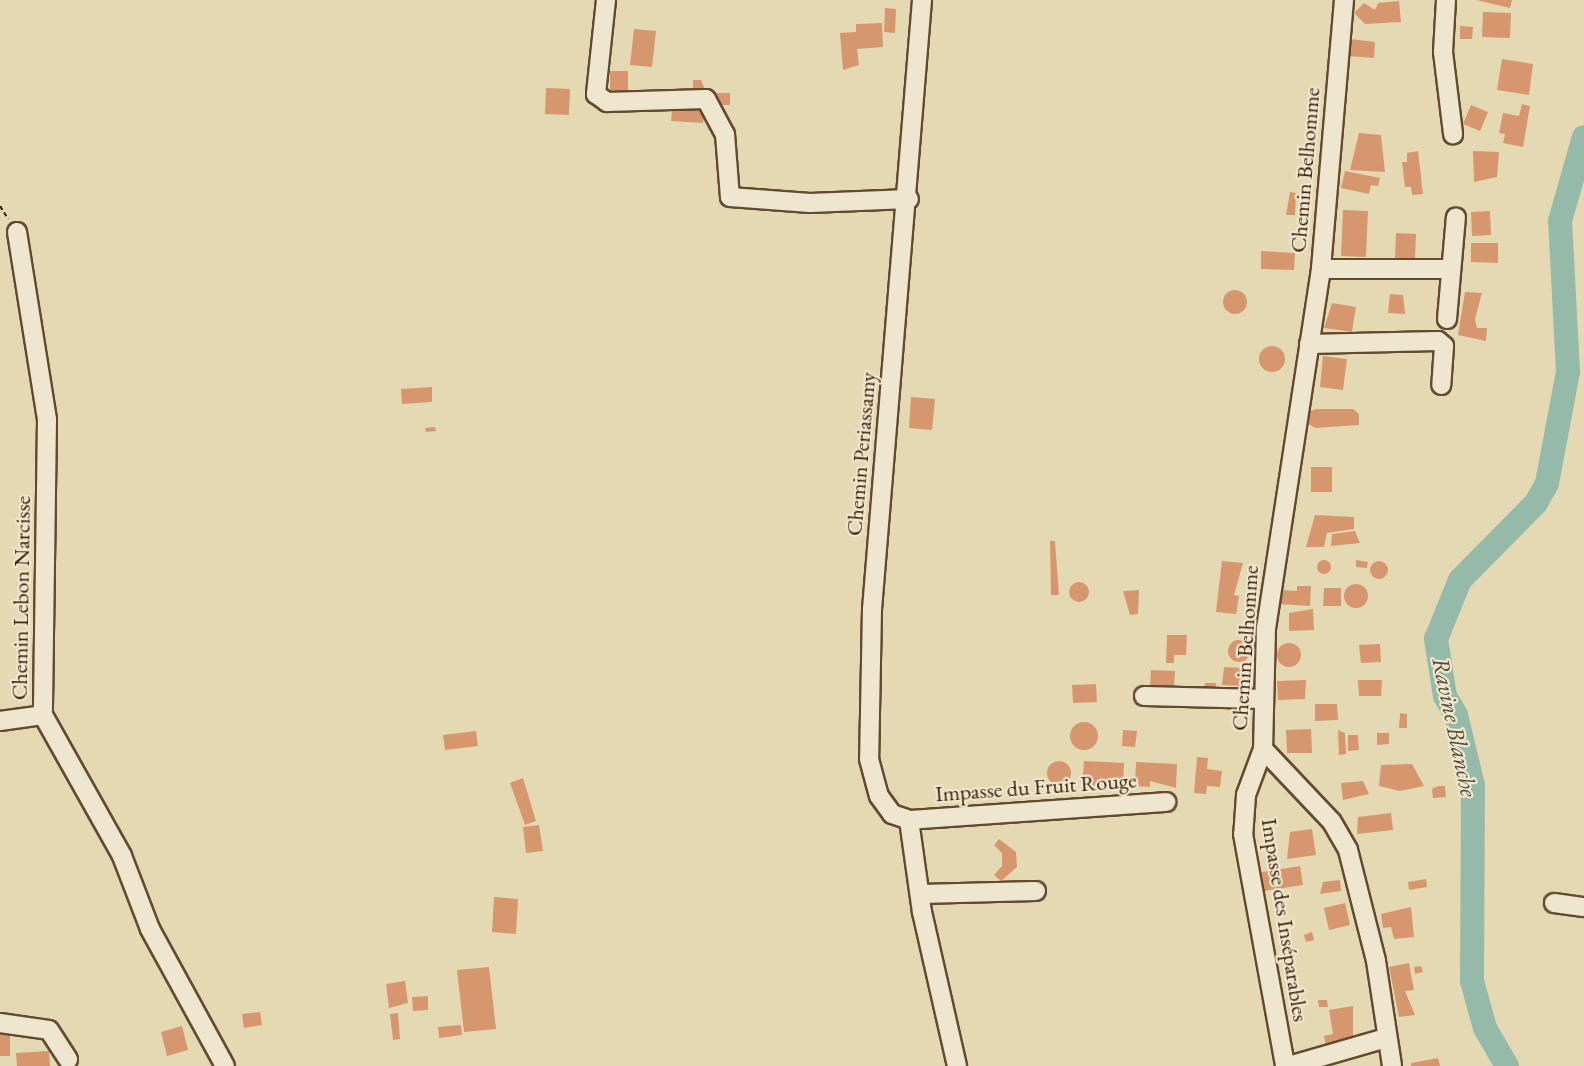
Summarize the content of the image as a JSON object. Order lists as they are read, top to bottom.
{
  "streets": {
    "street": [
      "Chemin Belhomme",
      "Chemin Periassamy",
      "Chemin Lebon Narcisse",
      "Impasse du Fruit Rouge",
      "Impasse des Inséparables"
    ]
  },
  "crossings": [
    ["Chemin Belhomme", "Impasse des Inséparables"],
    ["Chemin Periassamy", "Impasse du Fruit Rouge"]
  ],
  "water": ["Ravine Blanche"]
}
